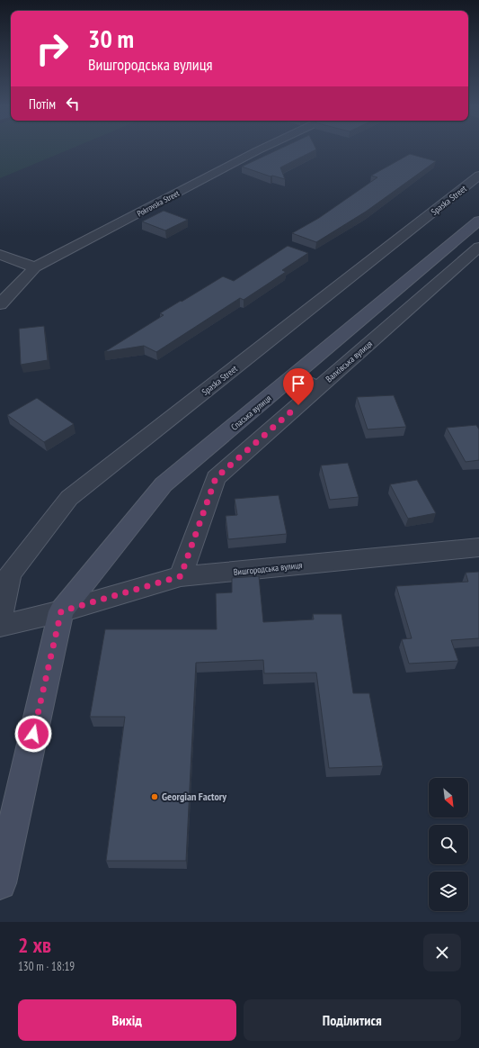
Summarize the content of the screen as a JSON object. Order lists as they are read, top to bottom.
{
  "streets": {
    "street": [
      "Spaska Street",
      "Pokrovska Street",
      "Валківська вулиця",
      "Спаська вулиця",
      "Вишгородська вулиця"
    ]
  },
  "crossings": [
    ["Валківська вулиця", "Вишгородська вулиця"],
    ["Спаська вулиця", "Вишгородська вулиця"]
  ],
  "places": ["Georgian Factory"],
  "north": "bottom right",
  "page": {
    "turn": ["30 m", "Вишгородська вулиця"],
    "then": "Потім",
    "heading": ["2 хв", "130 m · 18:19"],
    "buttons": ["Вихід", "Поділитися"]
  }
}
